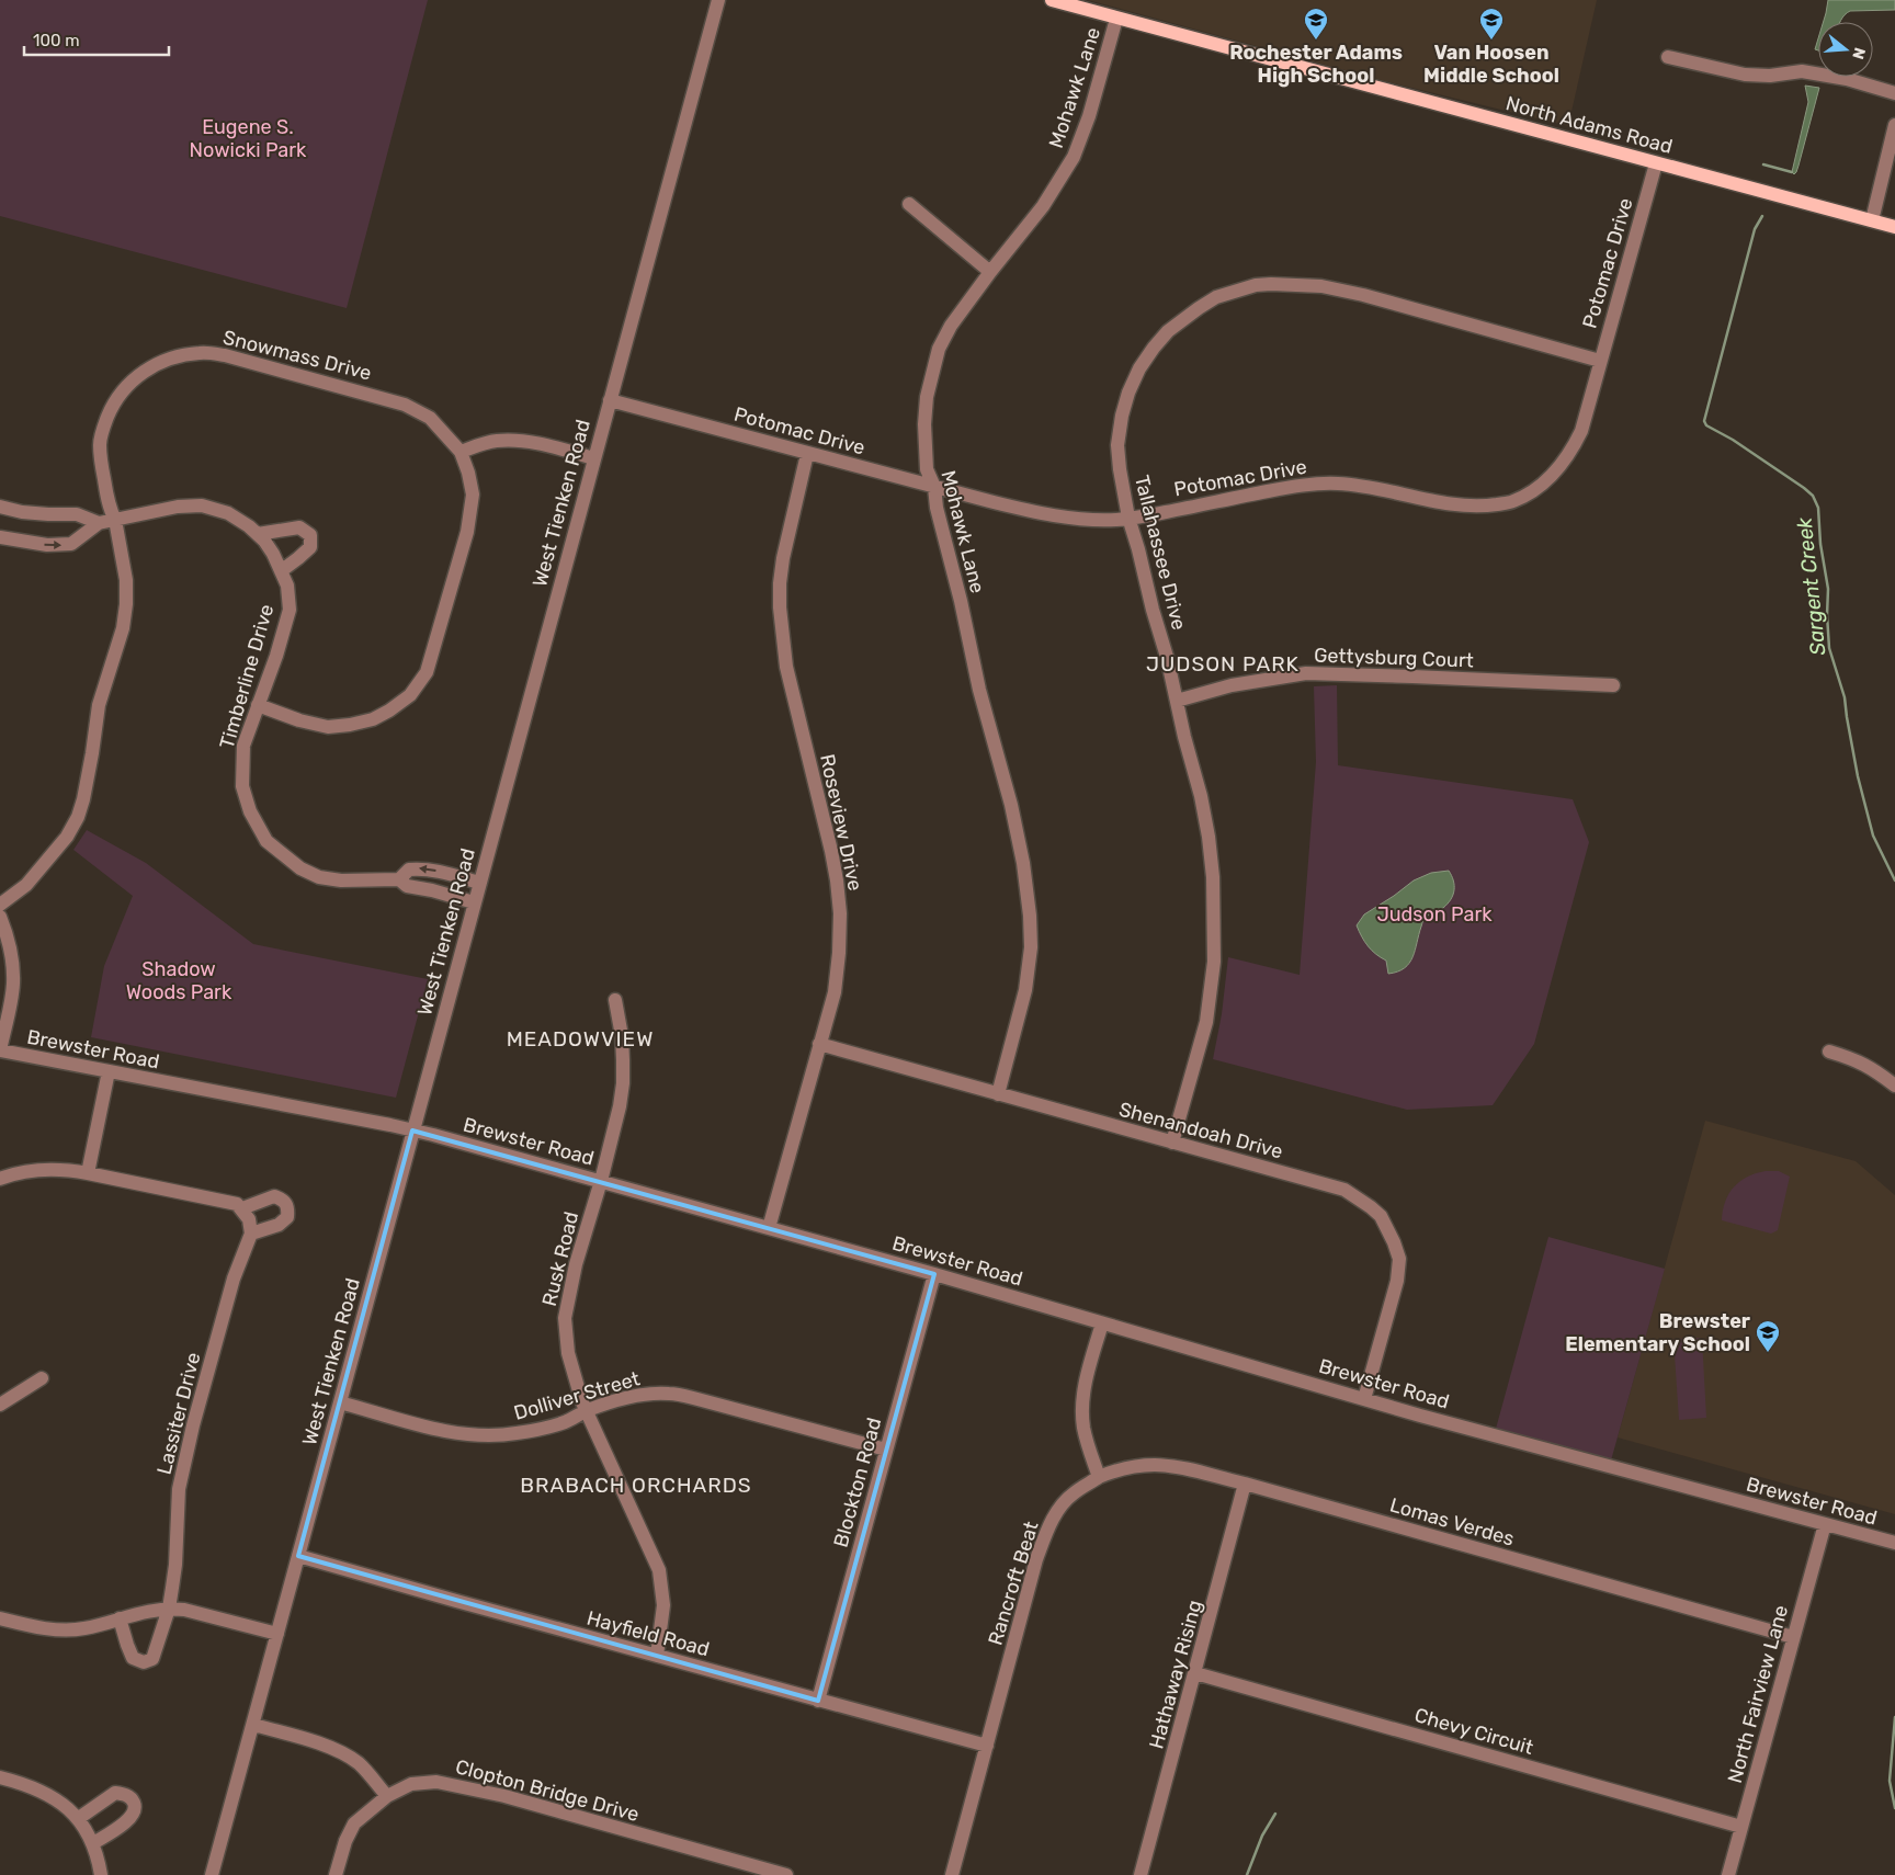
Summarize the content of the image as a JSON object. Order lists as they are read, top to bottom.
{
  "streets": {
    "main road": ["North Adams Road"],
    "street": [
      "Mohawk Lane",
      "Potomac Drive",
      "Snowmass Drive",
      "West Tienken Road",
      "Tallahassee Drive",
      "Gettysburg Court",
      "Timberline Drive",
      "Roseview Drive",
      "Brewster Road",
      "Shenandoah Drive",
      "Rusk Road",
      "Dolliver Street",
      "Lassiter Drive",
      "Blockton Road",
      "Lomas Verdes",
      "Rancroft Beat",
      "Hayfield Road",
      "Hathaway Rising",
      "North Fairview Lane",
      "Chevy Circuit",
      "Clopton Bridge Drive"
    ]
  },
  "crossings": [
    ["Mohawk Lane", "North Adams Road"],
    ["Mohawk Lane", "Potomac Drive"],
    ["Mohawk Lane", "Shenandoah Drive"],
    ["North Adams Road", "Potomac Drive"],
    ["Potomac Drive", "West Tienken Road"],
    ["Potomac Drive", "Tallahassee Drive"],
    ["Potomac Drive", "Roseview Drive"],
    ["Snowmass Drive", "Timberline Drive"],
    ["West Tienken Road", "Timberline Drive"],
    ["West Tienken Road", "Brewster Road"],
    ["West Tienken Road", "Dolliver Street"],
    ["West Tienken Road", "Hayfield Road"],
    ["Tallahassee Drive", "Gettysburg Court"],
    ["Tallahassee Drive", "Shenandoah Drive"],
    ["Roseview Drive", "Brewster Road"],
    ["Roseview Drive", "Shenandoah Drive"],
    ["Brewster Road", "Shenandoah Drive"],
    ["Brewster Road", "Rusk Road"],
    ["Brewster Road", "Blockton Road"],
    ["Brewster Road", "North Fairview Lane"],
    ["Rusk Road", "Dolliver Street"],
    ["Rusk Road", "Hayfield Road"],
    ["Dolliver Street", "Blockton Road"],
    ["Blockton Road", "Hayfield Road"],
    ["Lomas Verdes", "Rancroft Beat"],
    ["Lomas Verdes", "Hathaway Rising"],
    ["Lomas Verdes", "North Fairview Lane"],
    ["Rancroft Beat", "Hayfield Road"],
    ["Hathaway Rising", "Chevy Circuit"],
    ["North Fairview Lane", "Chevy Circuit"]
  ],
  "districts": ["JUDSON PARK", "MEADOWVIEW", "BRABACH ORCHARDS"],
  "water": ["Sargent Creek"],
  "parks": ["Eugene S. Nowicki Park", "Judson Park", "Shadow Woods Park"],
  "places": {
    "school or university": ["Rochester Adams High School", "Van Hoosen Middle School", "Brewster Elementary School"]
  },
  "scale_bar": "100 m",
  "north": "right"
}
